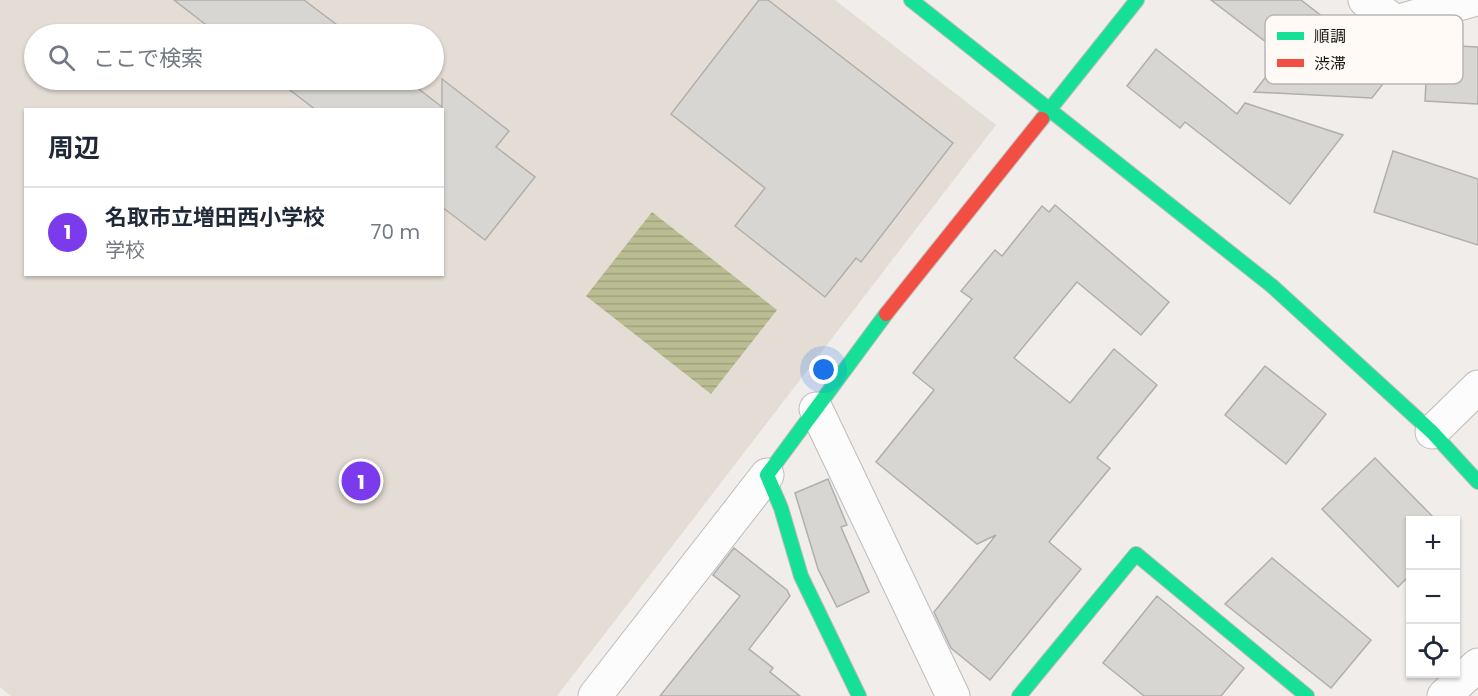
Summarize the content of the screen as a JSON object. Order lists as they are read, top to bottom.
{
  "legend": ["順調", "渋滞"],
  "page": {
    "search": "ここで検索",
    "heading": "周辺",
    "list": [
      {
        "mark": "1",
        "name": "名取市立増田西小学校",
        "note": "学校",
        "value": "70 m"
      }
    ],
    "pins": "1",
    "map_buttons": ["+", "−"]
  }
}
